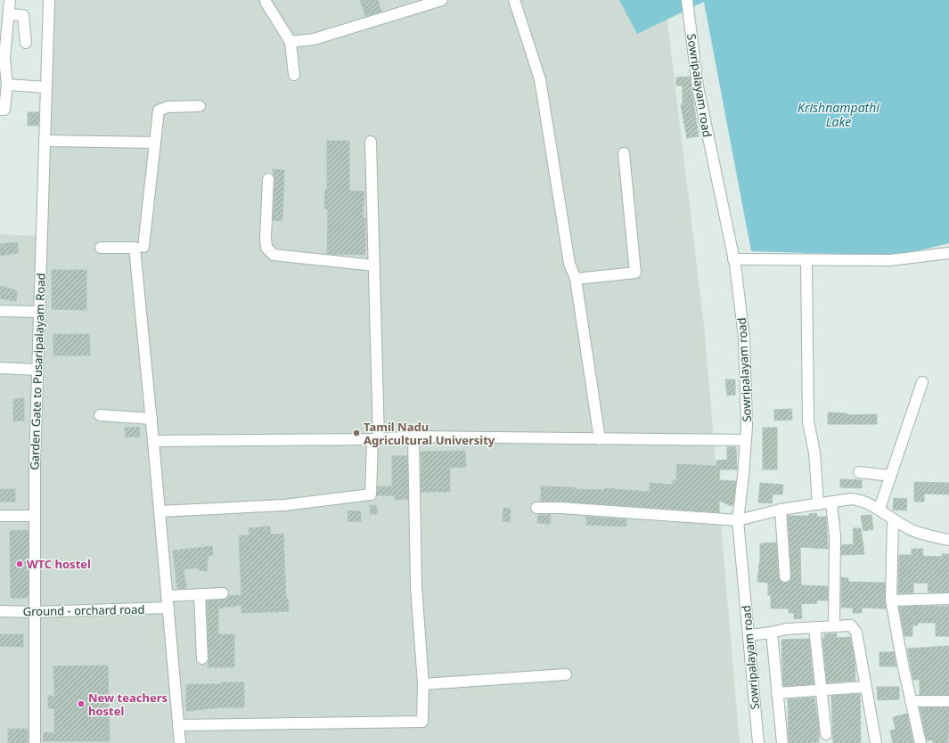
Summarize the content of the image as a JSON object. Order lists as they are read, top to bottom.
{
  "streets": {
    "street": ["Sowripalayam road", "Garden Gate to Pusaripalayam Road", "Ground - orchard road"]
  },
  "crossings": [
    ["Garden Gate to Pusaripalayam Road", "Ground - orchard road"]
  ],
  "water": ["Krishnampathi Lake"],
  "places": ["Tamil Nadu Agricultural University", "WTC hostel", "New teachers hostel"]
}
